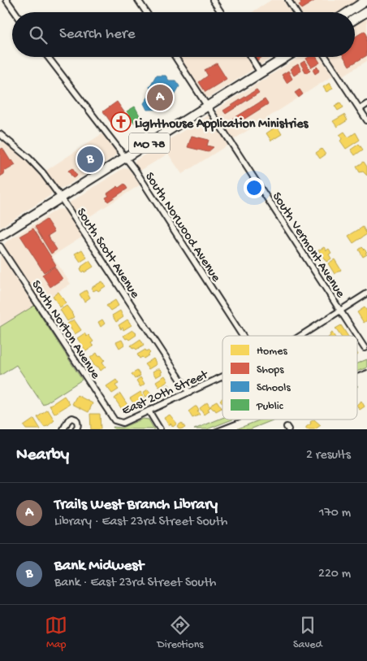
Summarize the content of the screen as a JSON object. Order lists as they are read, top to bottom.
{
  "streets": {
    "main road": ["MO 78"],
    "street": [
      "South Norwood Avenue",
      "South Vermont Avenue",
      "South Scott Avenue",
      "South Norton Avenue",
      "East 20th Street"
    ]
  },
  "crossings": [
    ["MO 78", "South Norwood Avenue"],
    ["MO 78", "South Vermont Avenue"],
    ["MO 78", "South Scott Avenue"],
    ["South Vermont Avenue", "East 20th Street"],
    ["South Scott Avenue", "East 20th Street"],
    ["South Norton Avenue", "East 20th Street"]
  ],
  "places": {
    "church": ["Lighthouse Application Ministries"]
  },
  "legend": [
    "Homes",
    "Shops",
    "Schools",
    "Public"
  ],
  "page": {
    "search": "Search here",
    "pins": ["A", "B"],
    "heading": ["Nearby", "2 results"],
    "list": [
      {
        "mark": "A",
        "name": "Trails West Branch Library",
        "note": "Library · East 23rd Street South",
        "value": "170 m"
      },
      {
        "mark": "B",
        "name": "Bank Midwest",
        "note": "Bank · East 23rd Street South",
        "value": "220 m"
      }
    ],
    "nav": ["Map", "Directions", "Saved"]
  }
}
